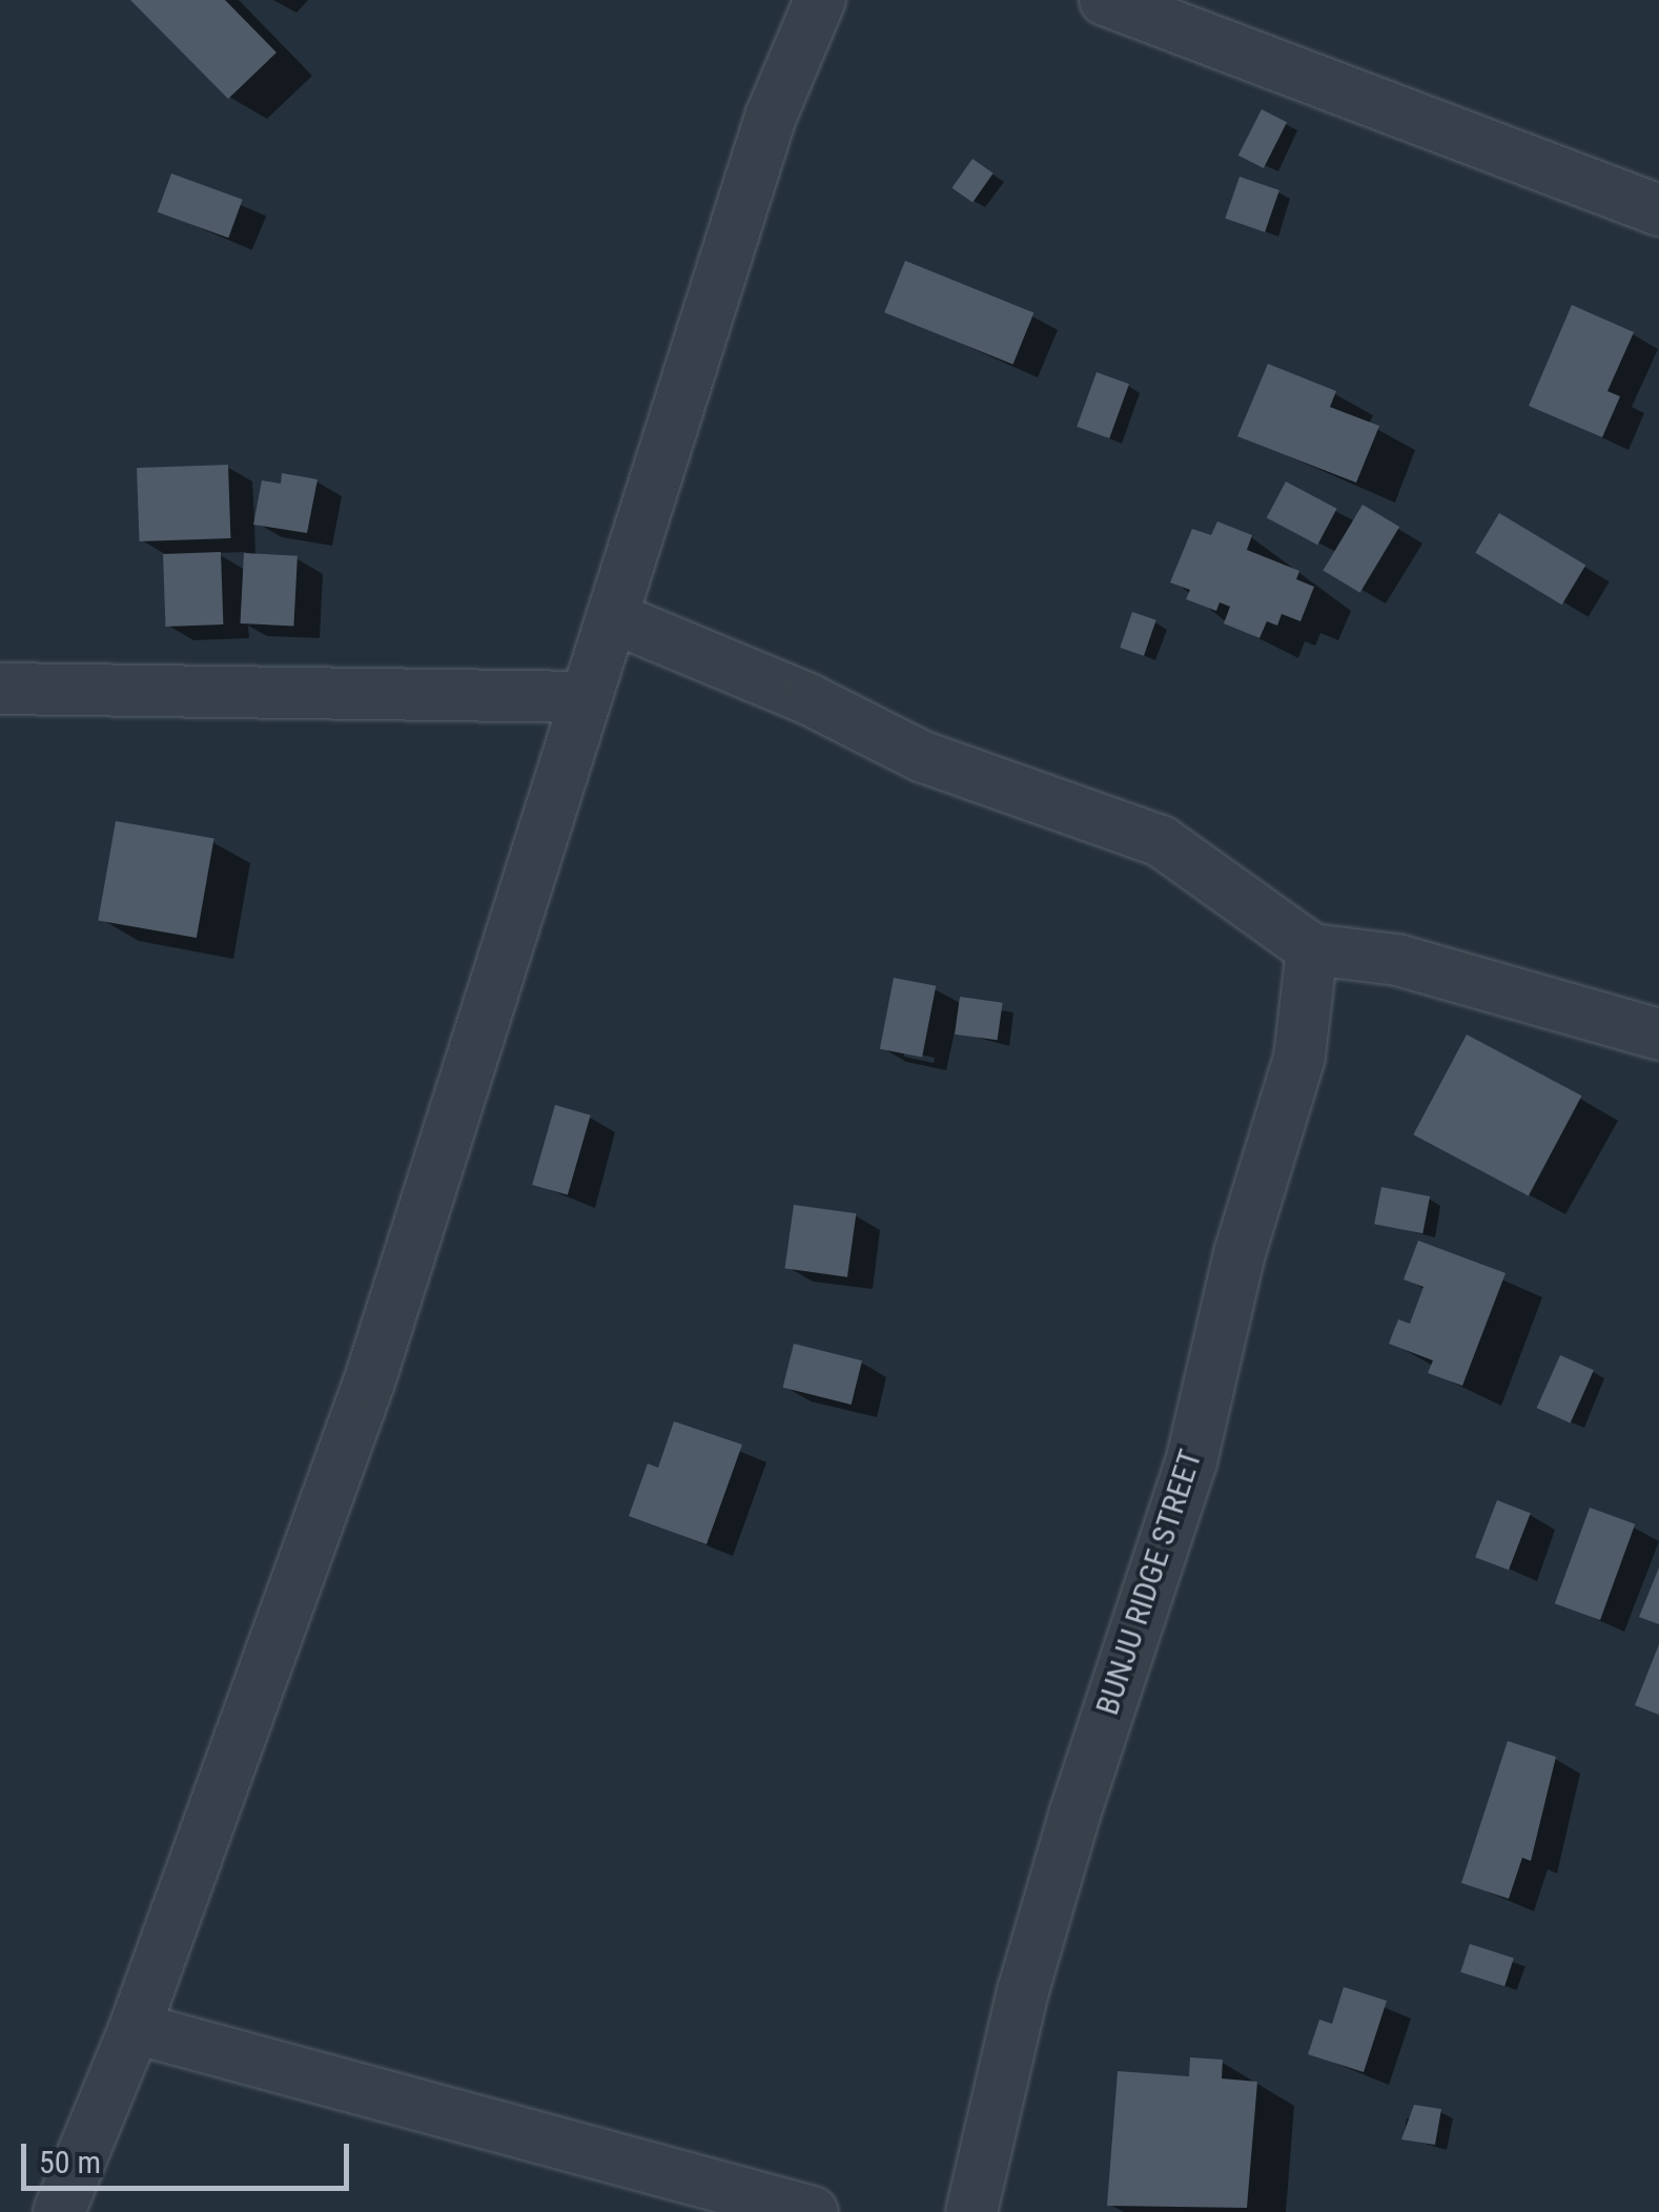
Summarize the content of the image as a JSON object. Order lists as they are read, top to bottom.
{
  "streets": {
    "street": ["BUNJU RIDGE STREET"]
  },
  "scale_bar": "50 m"
}
